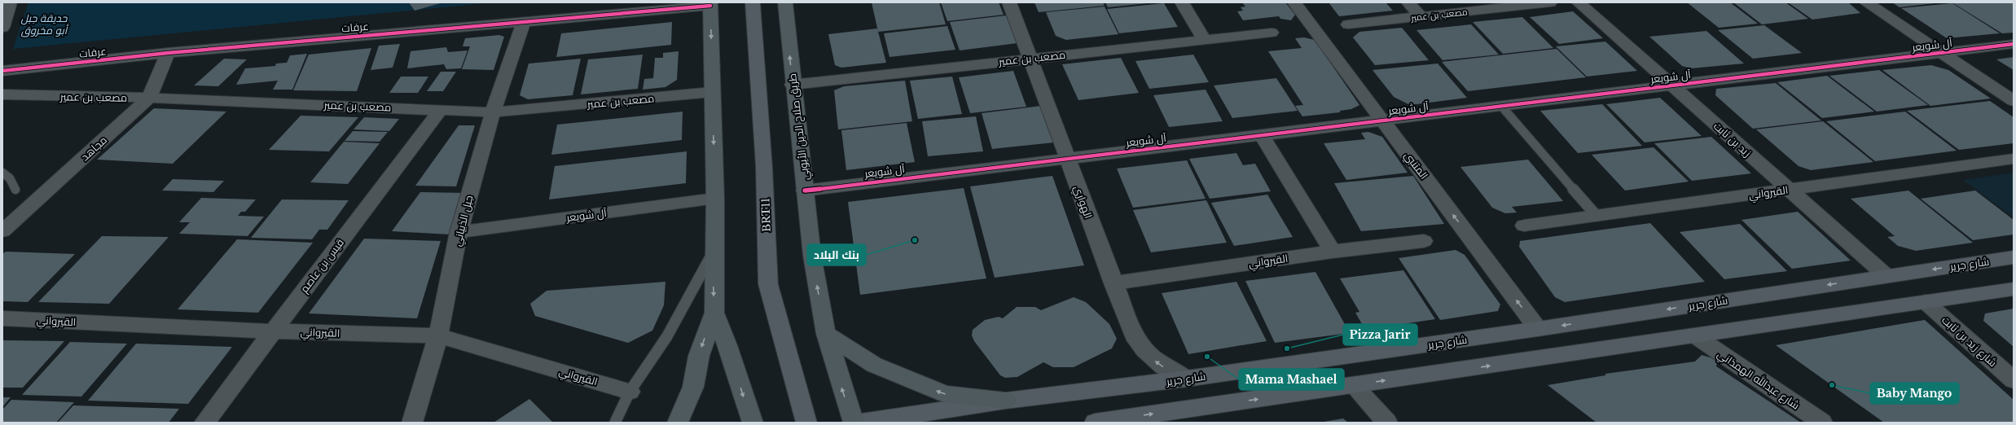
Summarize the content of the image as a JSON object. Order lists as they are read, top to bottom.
{
  "streets": {
    "main road": ["طريق صلاح الدين الأيوبي", "BRT11", "شارع جرير"],
    "street": [
      "مصعب بن عمير",
      "عرفات",
      "آل شويعر",
      "زيد بن ثابت",
      "مجاهد",
      "المتنبي",
      "القيرواني",
      "الهواري",
      "جبل الذبياني",
      "قيس بن عاصم",
      "شارع زيد بن ثابت",
      "شارع عبدالله الهمذاني"
    ]
  },
  "crossings": [
    ["مصعب بن عمير", "طريق صلاح الدين الأيوبي"],
    ["مصعب بن عمير", "مجاهد"],
    ["مصعب بن عمير", "الهواري"],
    ["مصعب بن عمير", "جبل الذبياني"],
    ["مصعب بن عمير", "قيس بن عاصم"],
    ["عرفات", "مجاهد"],
    ["عرفات", "جبل الذبياني"],
    ["آل شويعر", "طريق صلاح الدين الأيوبي"],
    ["آل شويعر", "زيد بن ثابت"],
    ["آل شويعر", "المتنبي"],
    ["آل شويعر", "الهواري"],
    ["آل شويعر", "جبل الذبياني"],
    ["زيد بن ثابت", "القيرواني"],
    ["زيد بن ثابت", "شارع جرير"],
    ["المتنبي", "شارع جرير"],
    ["القيرواني", "الهواري"],
    ["القيرواني", "جبل الذبياني"],
    ["القيرواني", "قيس بن عاصم"],
    ["الهواري", "شارع جرير"]
  ],
  "one_way": ["المتنبي"],
  "parks": ["حديقة جبل أبو مخروق"],
  "places": [
    "بنك البلاد",
    "Pizza Jarir",
    "Mama Mashael",
    "Baby Mango"
  ]
}
